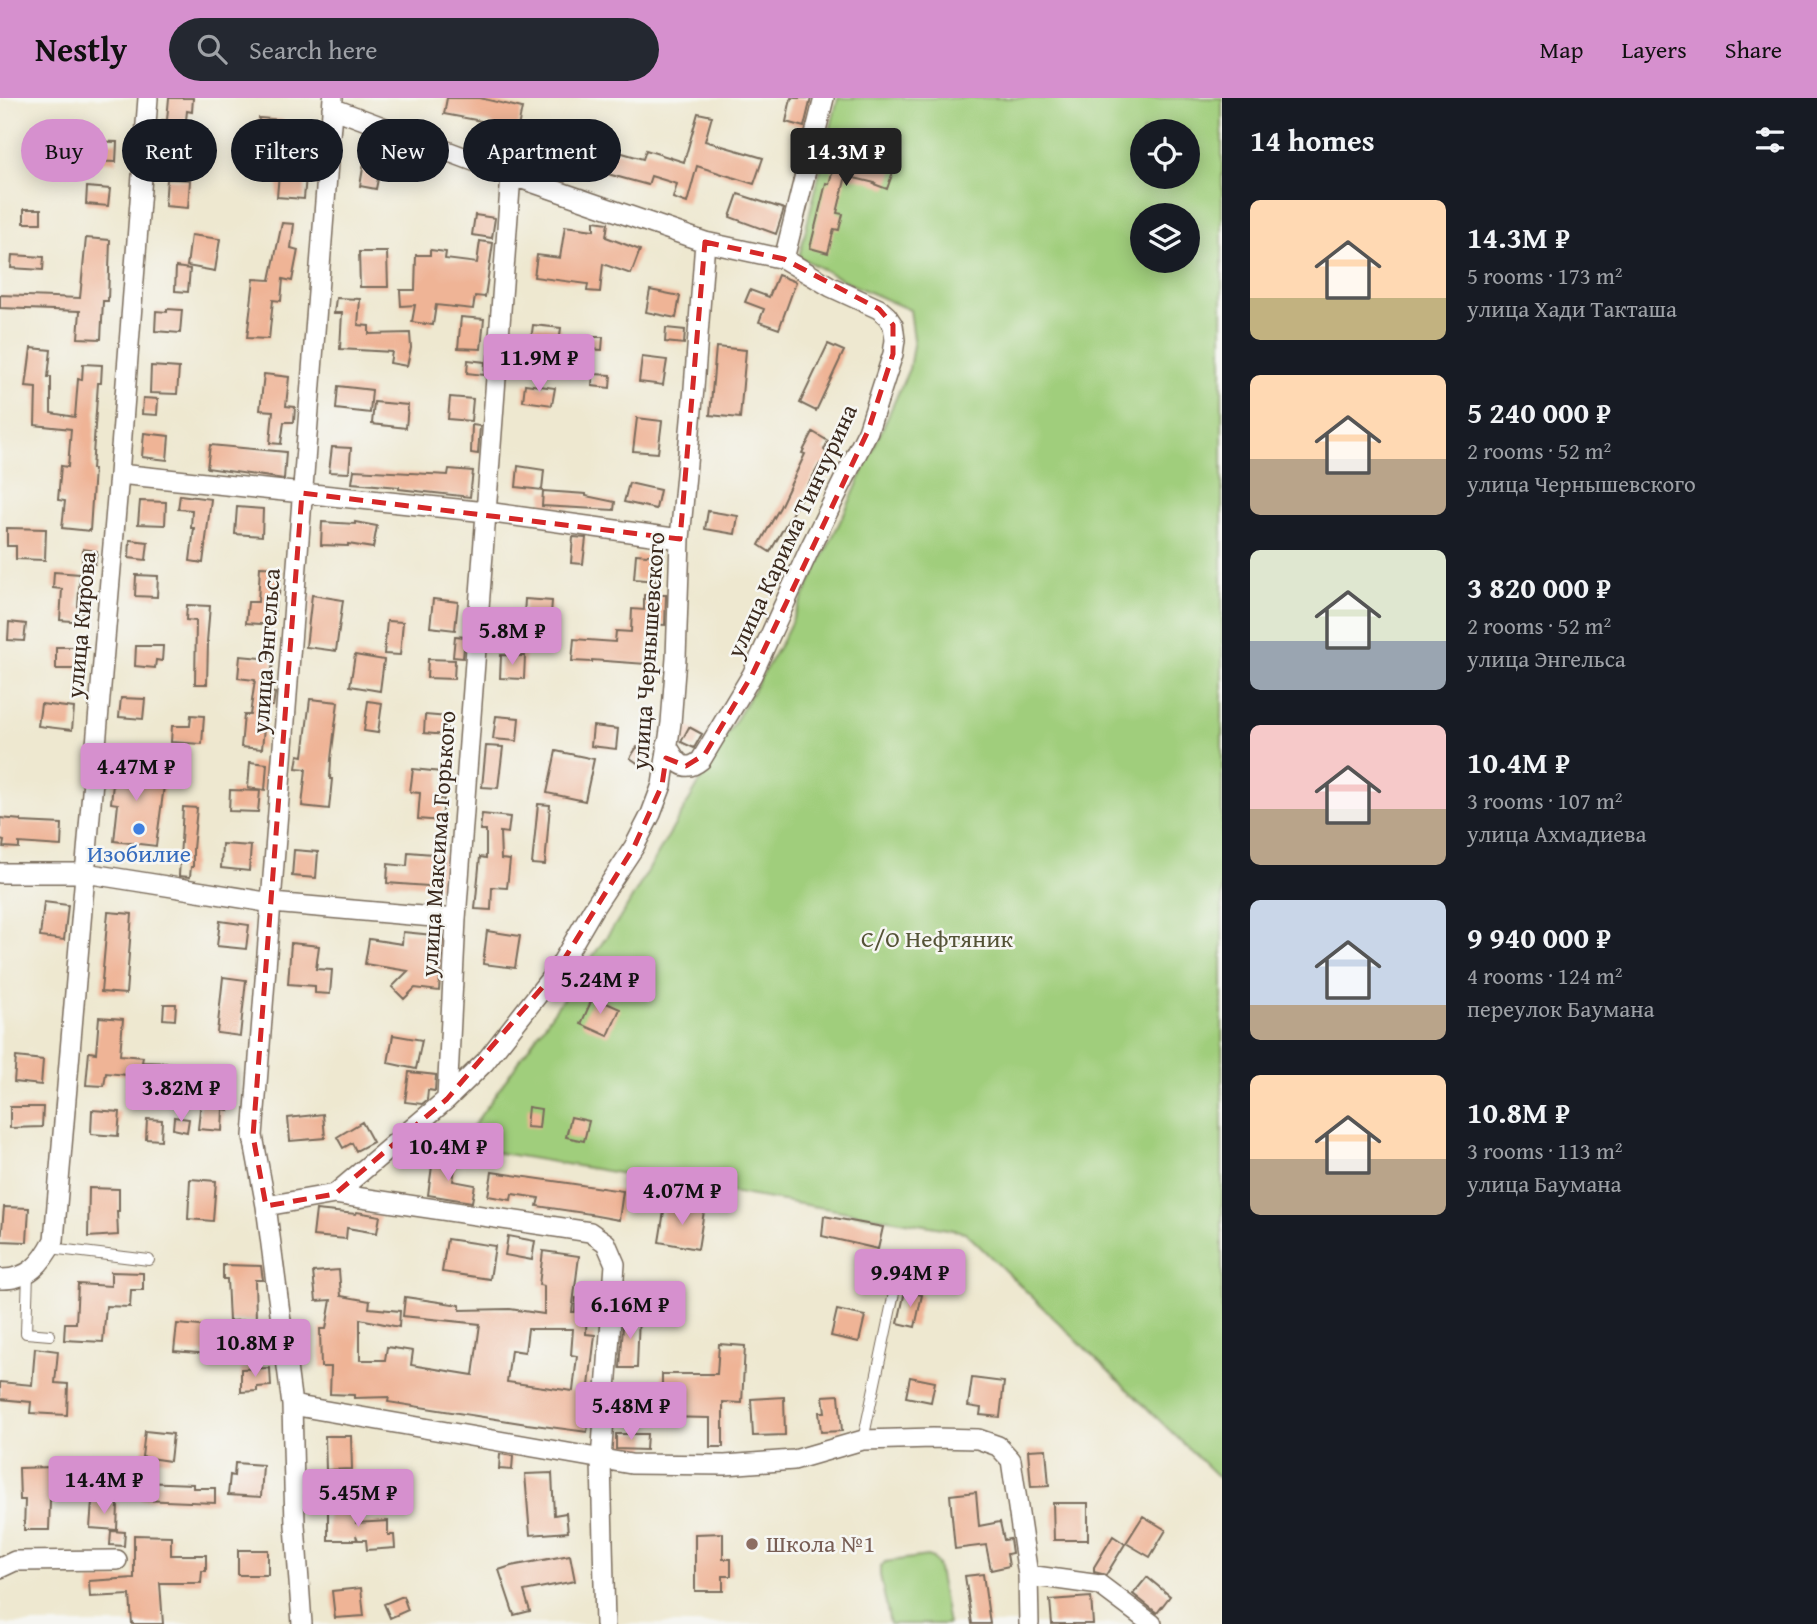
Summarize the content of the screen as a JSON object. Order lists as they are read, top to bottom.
{
  "streets": {
    "street": [
      "улица Карима Тинчурина",
      "улица Кирова",
      "улица Энгельса",
      "улица Чернышевского",
      "улица Максима Горького"
    ]
  },
  "crossings": [
    ["улица Карима Тинчурина", "улица Энгельса"],
    ["улица Карима Тинчурина", "улица Чернышевского"],
    ["улица Чернышевского", "улица Максима Горького"]
  ],
  "parks": ["С/О Нефтяник"],
  "places": ["Изобилие", "Школа №1"],
  "page": {
    "header": "Nestly",
    "search": "Search here",
    "nav": ["Map", "Layers", "Share"],
    "heading": "14 homes",
    "chip": [
      "Buy",
      "Rent",
      "Filters",
      "New",
      "Apartment"
    ],
    "price": [
      "14.3M ₽",
      "11.9M ₽",
      "5.8M ₽",
      "4.47M ₽",
      "5.24M ₽",
      "3.82M ₽",
      "10.4M ₽",
      "4.07M ₽",
      "9.94M ₽",
      "6.16M ₽",
      "10.8M ₽",
      "5.48M ₽",
      "14.4M ₽",
      "5.45M ₽"
    ],
    "list": [
      {
        "name": "14.3M ₽",
        "note": "5 rooms · 173 m² · улица Хади Такташа"
      },
      {
        "name": "5 240 000 ₽",
        "note": "2 rooms · 52 m² · улица Чернышевского"
      },
      {
        "name": "3 820 000 ₽",
        "note": "2 rooms · 52 m² · улица Энгельса"
      },
      {
        "name": "10.4M ₽",
        "note": "3 rooms · 107 m² · улица Ахмадиева"
      },
      {
        "name": "9 940 000 ₽",
        "note": "4 rooms · 124 m² · переулок Баумана"
      },
      {
        "name": "10.8M ₽",
        "note": "3 rooms · 113 m² · улица Баумана"
      }
    ]
  }
}
